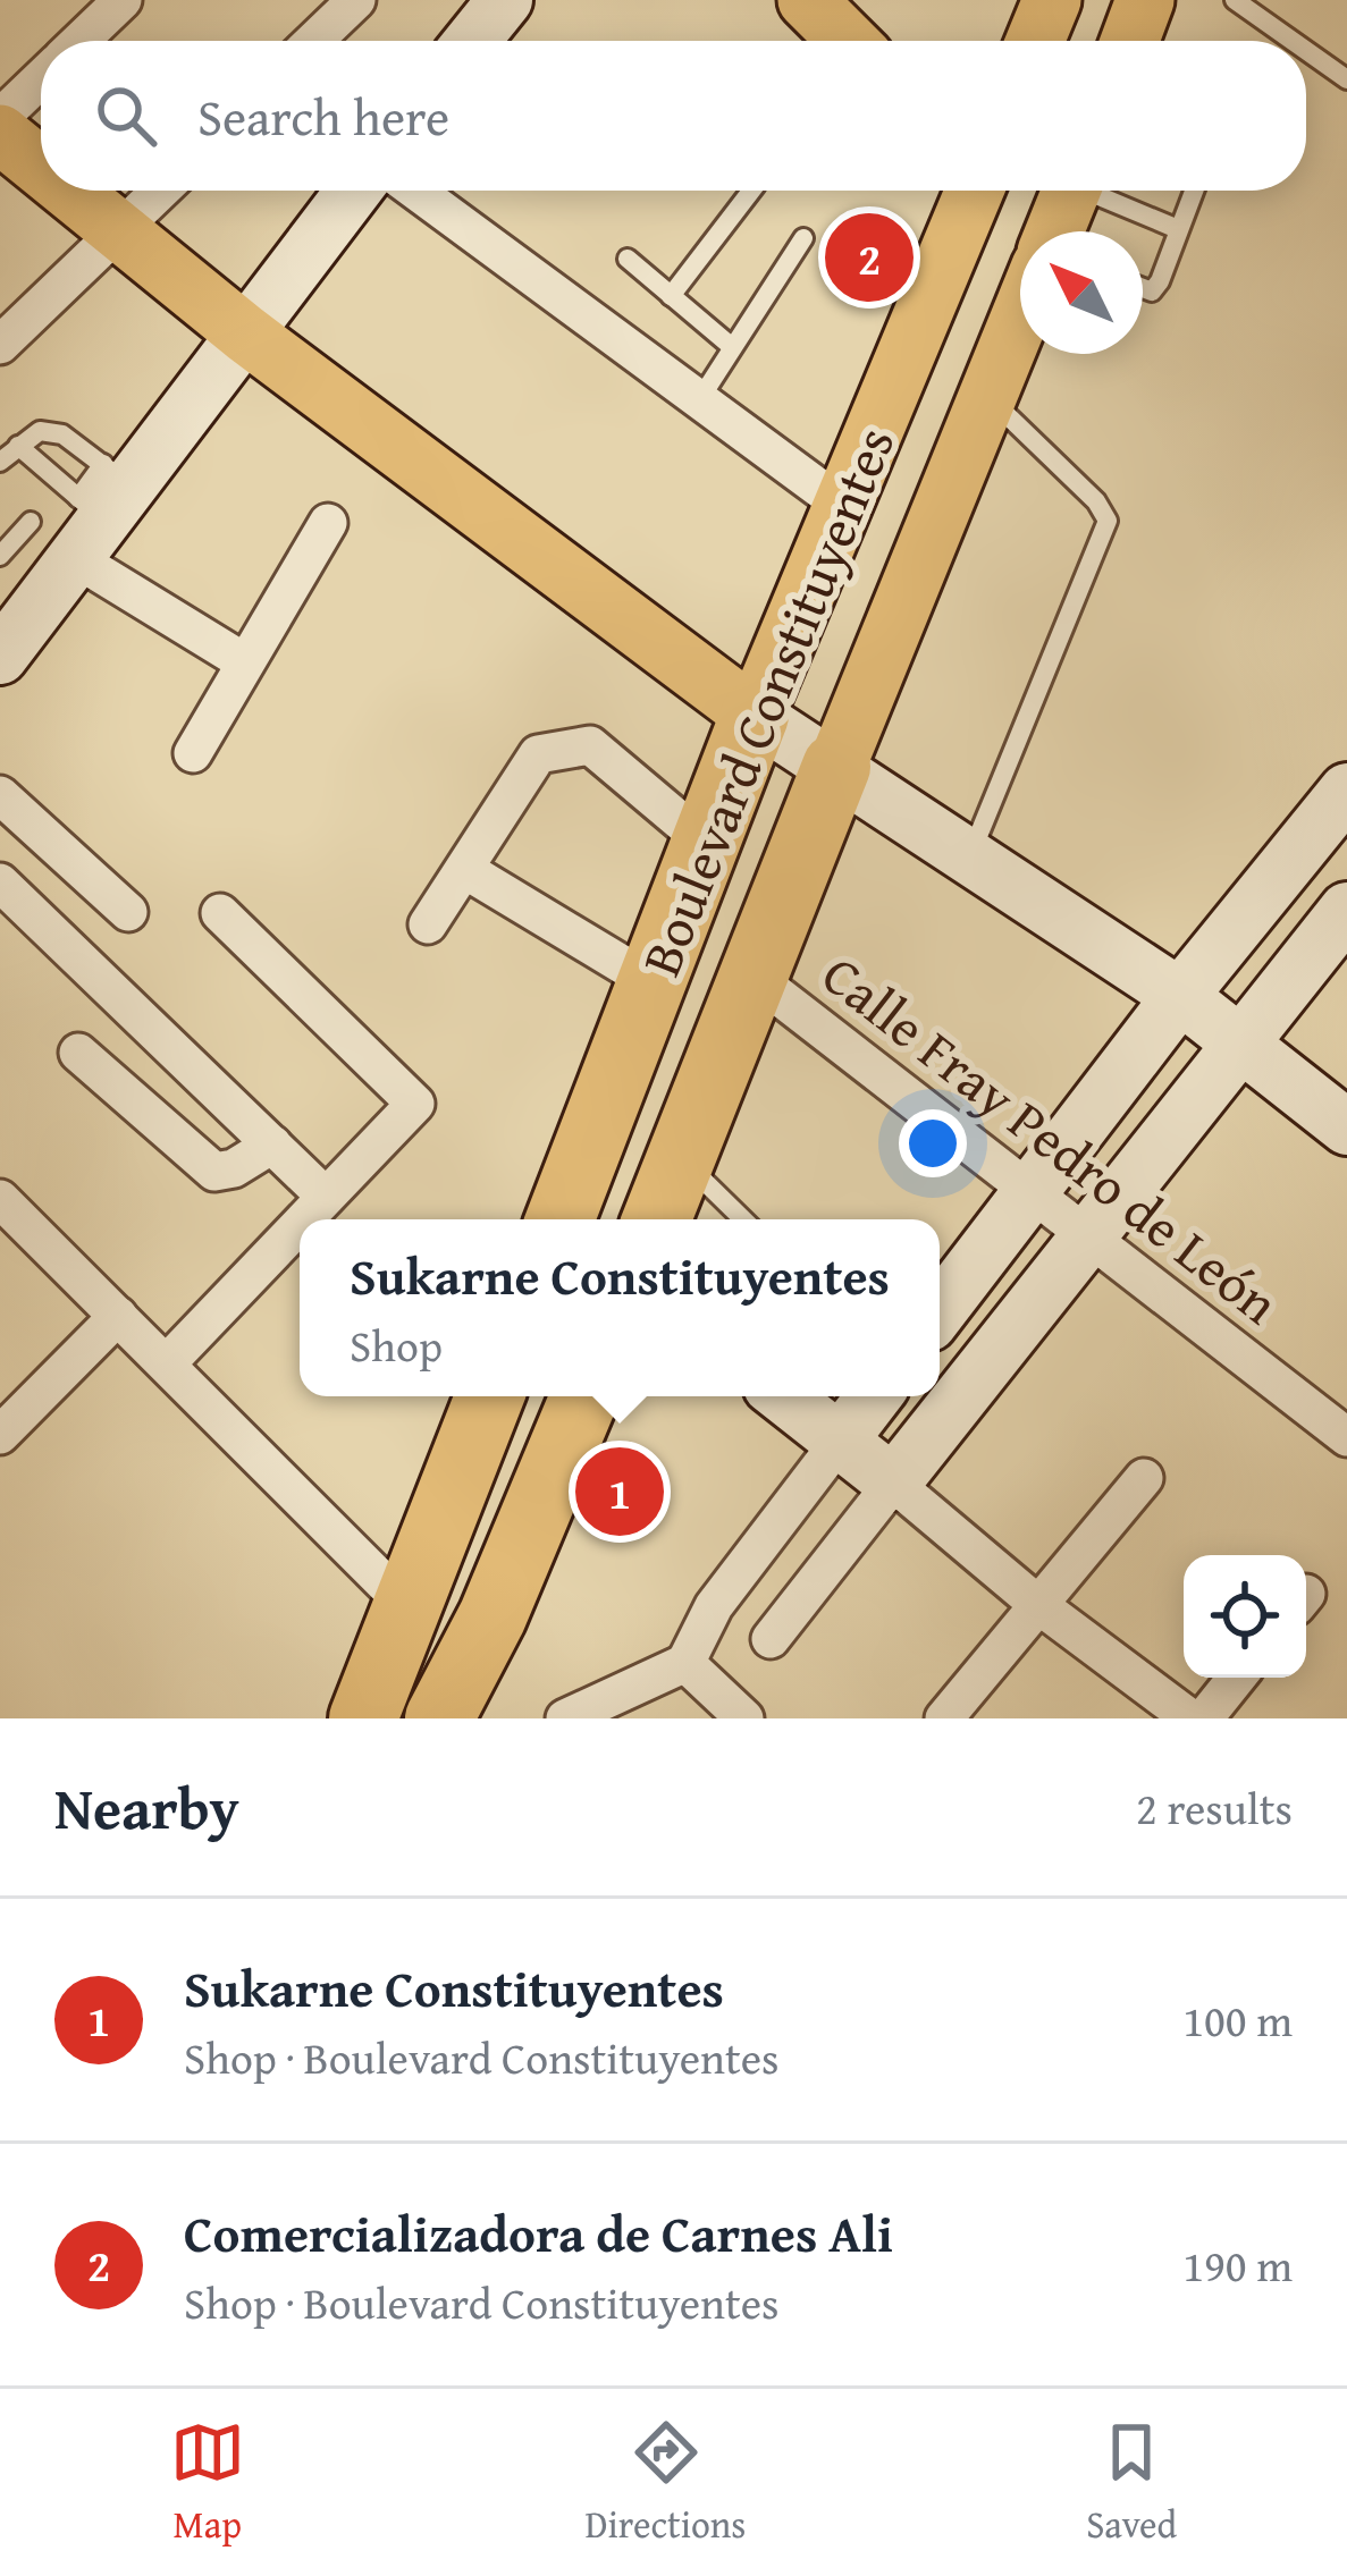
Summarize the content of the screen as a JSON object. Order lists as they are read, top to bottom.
{
  "streets": {
    "highway": ["Boulevard Constituyentes"],
    "street": ["Calle Fray Pedro de León"]
  },
  "crossings": [
    ["Boulevard Constituyentes", "Calle Fray Pedro de León"]
  ],
  "north": "top left",
  "page": {
    "search": "Search here",
    "pins": ["2", "1"],
    "popup": ["Sukarne Constituyentes", "Shop"],
    "heading": ["Nearby", "2 results"],
    "list": [
      {
        "mark": "1",
        "name": "Sukarne Constituyentes",
        "note": "Shop · Boulevard Constituyentes",
        "value": "100 m"
      },
      {
        "mark": "2",
        "name": "Comercializadora de Carnes Ali",
        "note": "Shop · Boulevard Constituyentes",
        "value": "190 m"
      }
    ],
    "nav": ["Map", "Directions", "Saved"]
  }
}
